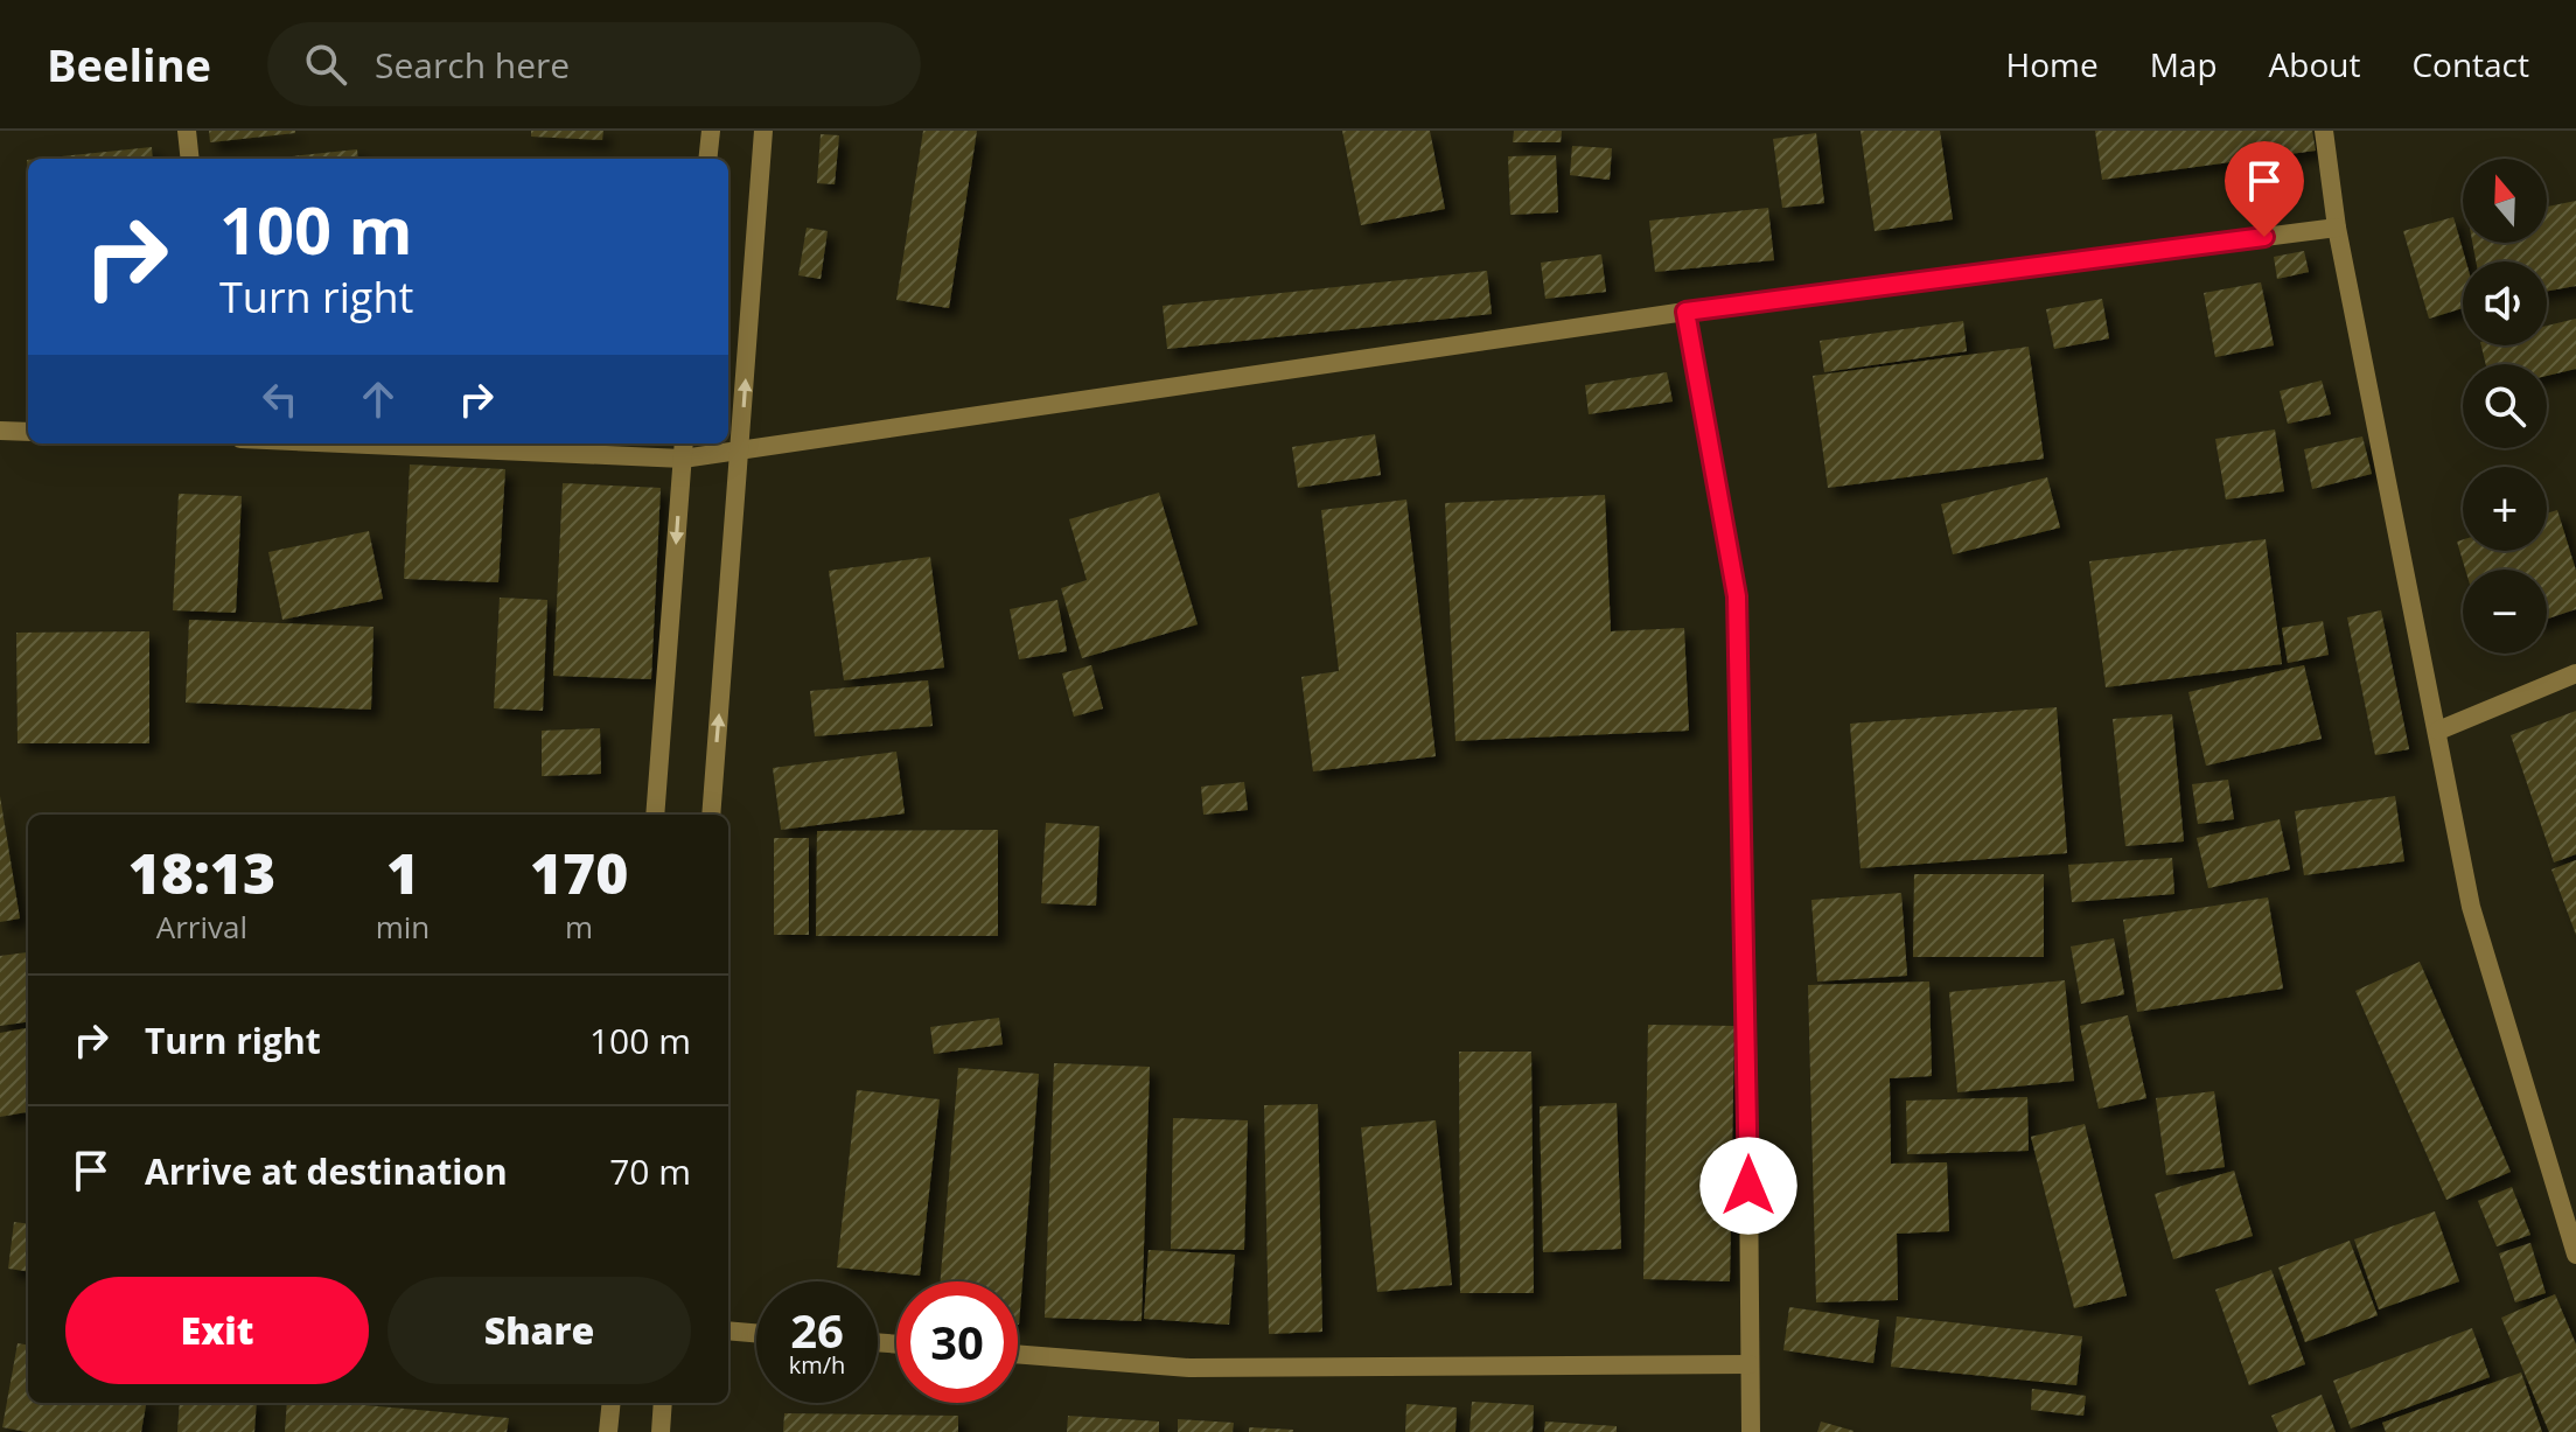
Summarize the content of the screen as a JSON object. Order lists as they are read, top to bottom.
{
  "north": "top",
  "page": {
    "header": "Beeline",
    "search": "Search here",
    "nav": [
      "Home",
      "Map",
      "About",
      "Contact"
    ],
    "map_buttons": ["+", "−"],
    "turn": ["100 m", "Turn right"],
    "eta": [
      "18:13",
      "Arrival",
      "1",
      "min",
      "170",
      "m"
    ],
    "list": [
      {
        "name": "Turn right",
        "value": "100 m"
      },
      {
        "name": "Arrive at destination",
        "value": "70 m"
      }
    ],
    "buttons": ["Exit", "Share"],
    "speed": "26 km/h",
    "limit": "30"
  }
}
